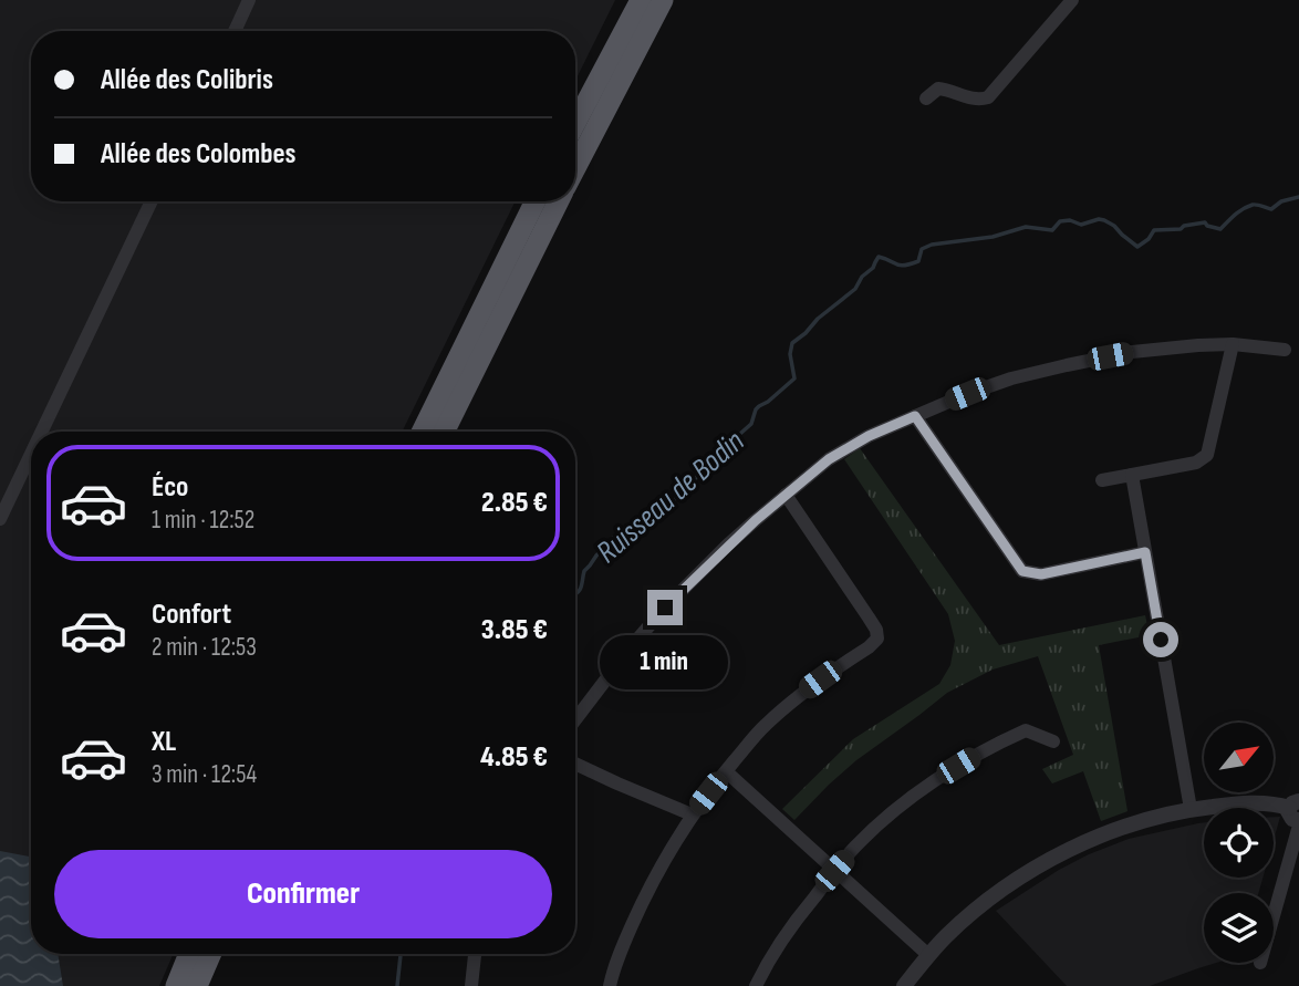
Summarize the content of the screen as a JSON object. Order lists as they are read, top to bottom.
{
  "water": ["Ruisseau de Bodin"],
  "north": "top right",
  "page": {
    "banner": ["Allée des Colibris", "Allée des Colombes"],
    "list": [
      {
        "name": "Éco",
        "note": "1 min · 12:52",
        "value": "2.85 €"
      },
      {
        "name": "Confort",
        "note": "2 min · 12:53",
        "value": "3.85 €"
      },
      {
        "name": "XL",
        "note": "3 min · 12:54",
        "value": "4.85 €"
      }
    ],
    "bubble": "1 min",
    "buttons": "Confirmer"
  }
}
